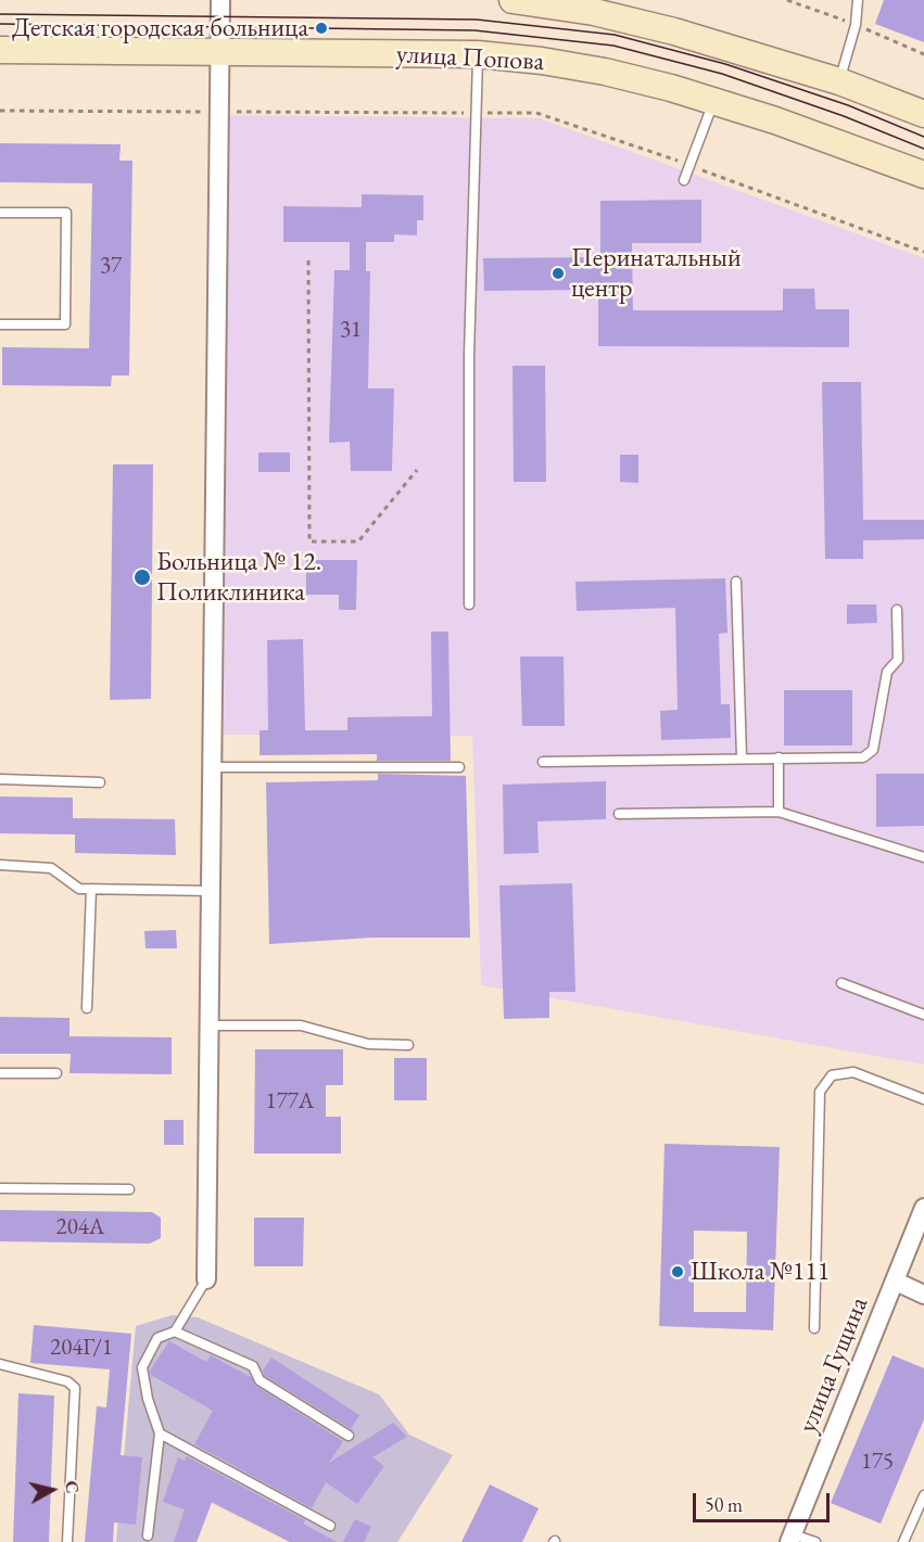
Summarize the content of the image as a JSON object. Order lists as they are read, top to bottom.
{
  "streets": {
    "main road": ["улица Попова"],
    "street": ["улица Гущина"]
  },
  "places": [
    "Детская городская больница",
    "Перинатальный центр",
    "Больница № 12. Поликлиника",
    "Школа №111"
  ],
  "house_numbers": [
    "37",
    "31",
    "177А",
    "204А",
    "204Г/1",
    "175"
  ],
  "scale_bar": "50 m",
  "north": "right"
}
